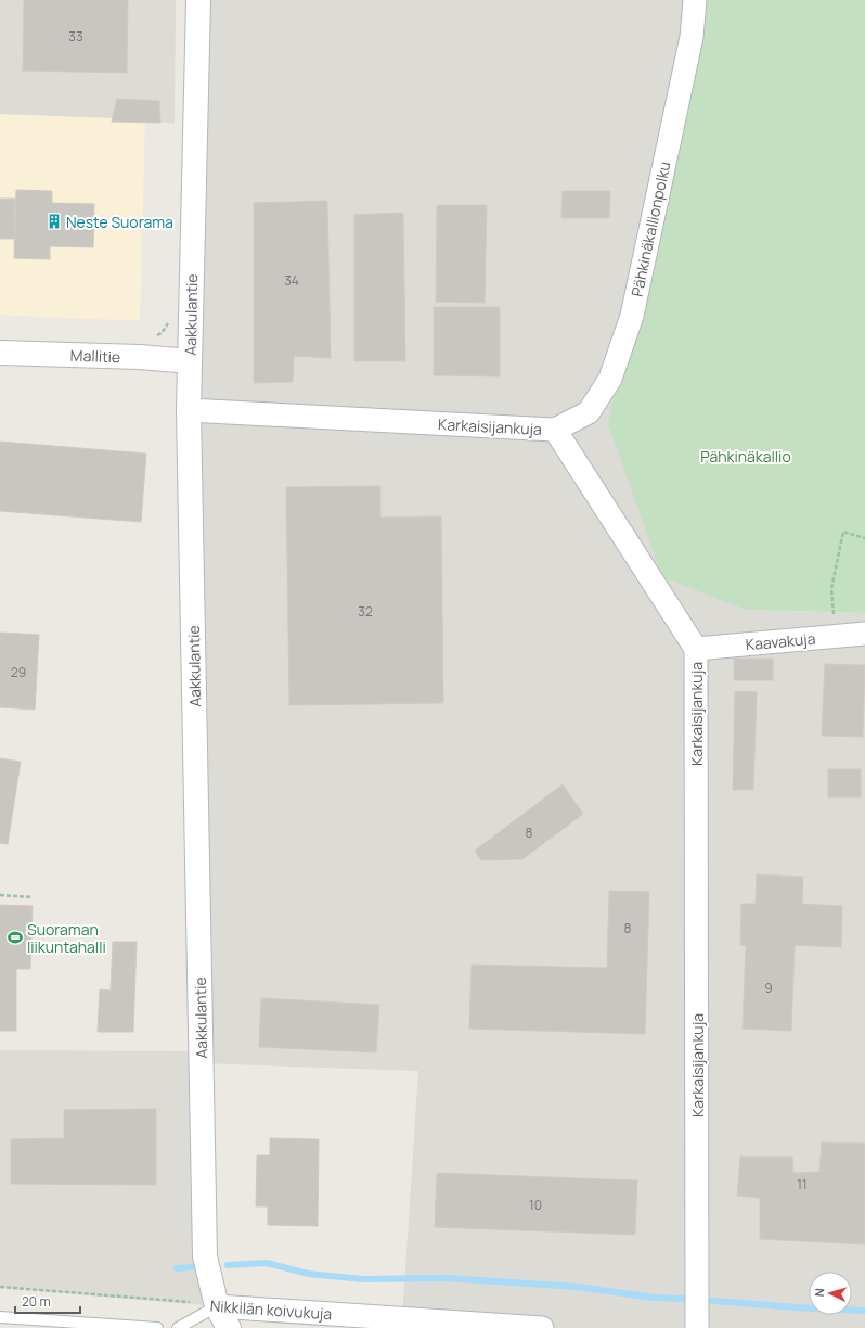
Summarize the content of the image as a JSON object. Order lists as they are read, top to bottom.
{
  "streets": {
    "street": [
      "Pähkinäkallionpolku",
      "Aakkulantie",
      "Mallitie",
      "Karkaisijankuja",
      "Kaavakuja",
      "Nikkilän koivukuja"
    ]
  },
  "crossings": [
    ["Pähkinäkallionpolku", "Karkaisijankuja"],
    ["Aakkulantie", "Mallitie"],
    ["Aakkulantie", "Karkaisijankuja"],
    ["Aakkulantie", "Nikkilän koivukuja"],
    ["Karkaisijankuja", "Kaavakuja"]
  ],
  "parks": ["Pähkinäkallio"],
  "places": {
    "building": ["Neste Suorama"],
    "sports": ["Suoraman liikuntahalli"]
  },
  "house_numbers": [
    "33",
    "34",
    "32",
    "29",
    "8",
    "8",
    "9",
    "11",
    "10"
  ],
  "scale_bar": "20 m",
  "north": "left"
}
